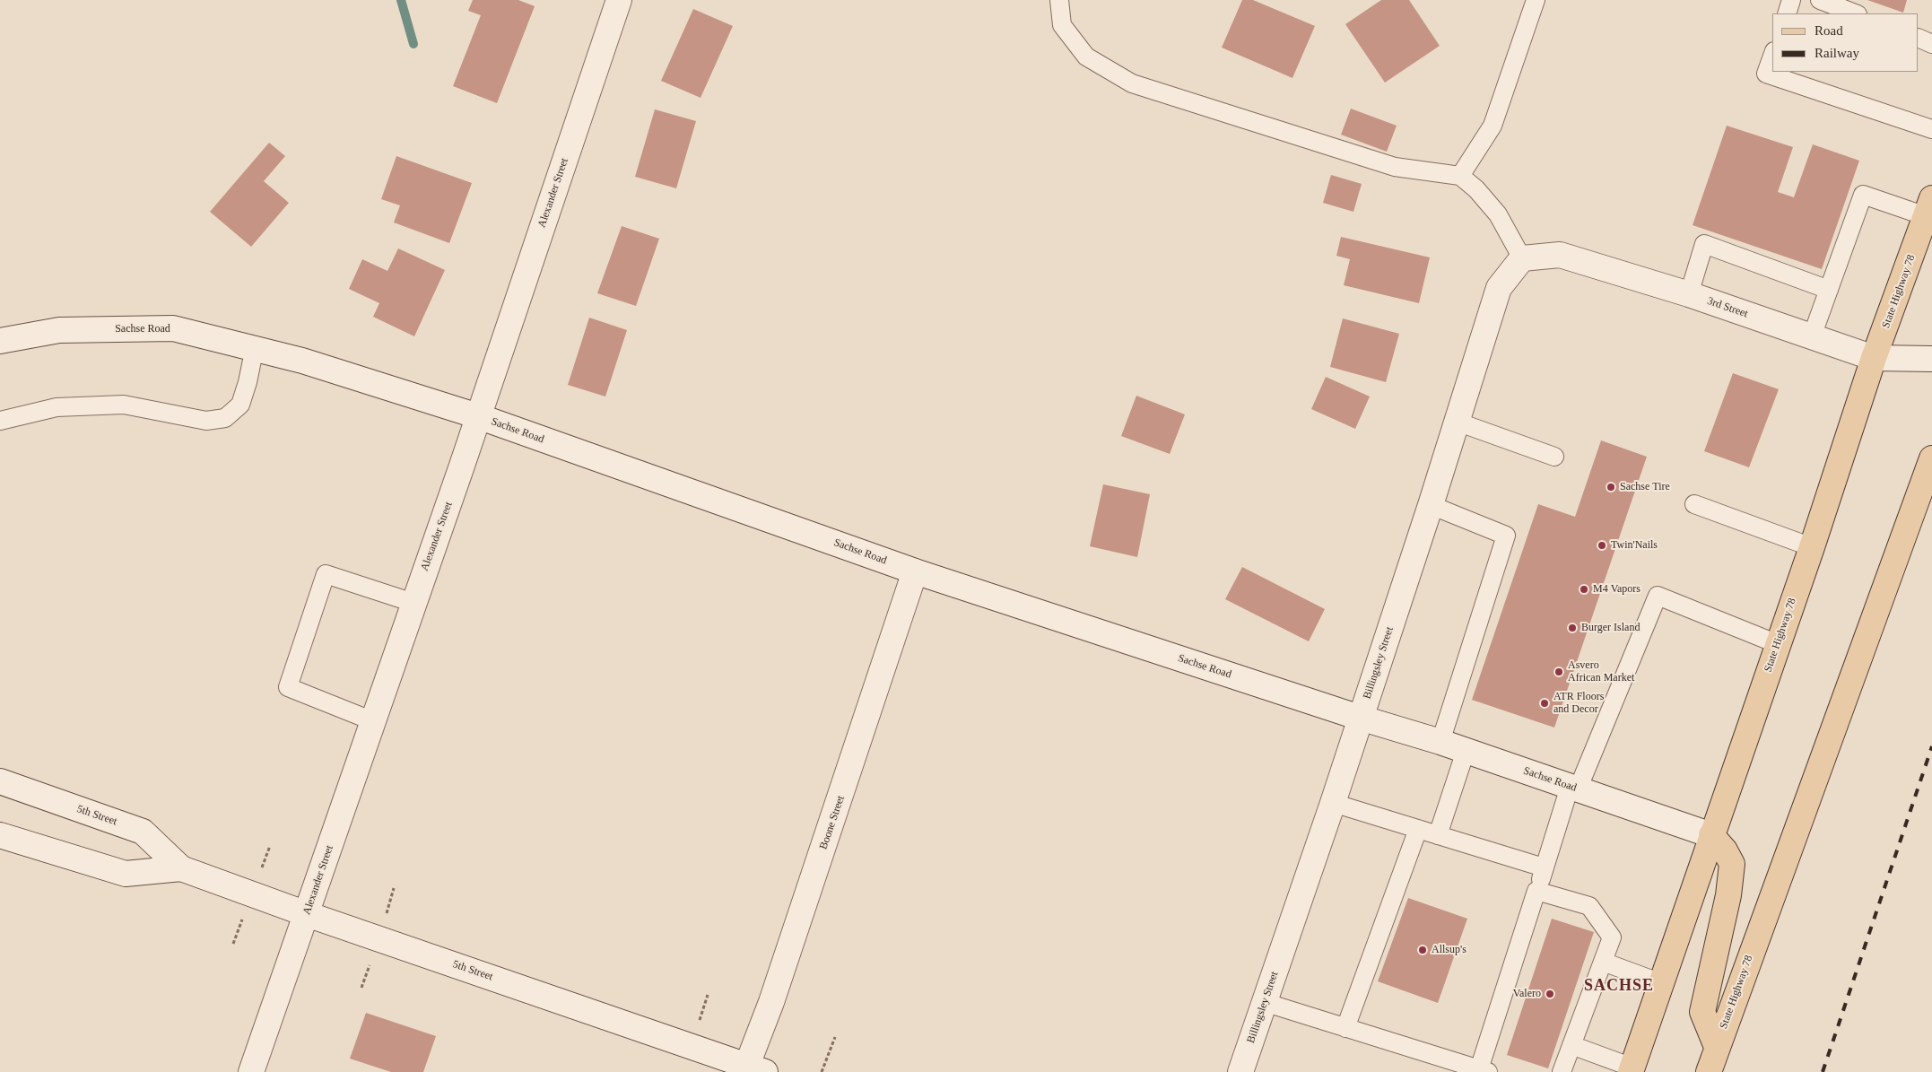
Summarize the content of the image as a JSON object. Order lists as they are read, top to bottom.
{
  "streets": {
    "main road": ["State Highway 78"],
    "street": [
      "Alexander Street",
      "3rd Street",
      "Sachse Road",
      "Billingsley Street",
      "5th Street",
      "Boone Street"
    ]
  },
  "crossings": [
    ["Alexander Street", "Sachse Road"],
    ["Alexander Street", "5th Street"],
    ["State Highway 78", "3rd Street"],
    ["State Highway 78", "Sachse Road"],
    ["3rd Street", "Billingsley Street"],
    ["Sachse Road", "Billingsley Street"],
    ["Sachse Road", "Boone Street"],
    ["5th Street", "Boone Street"]
  ],
  "districts": ["SACHSE"],
  "places": [
    "Sachse Tire",
    "Twin'Nails",
    "M4 Vapors",
    "Burger Island",
    "Asvero African Market",
    "ATR Floors and Decor",
    "Allsup's",
    "Valero"
  ],
  "legend": ["Road", "Railway"]
}
